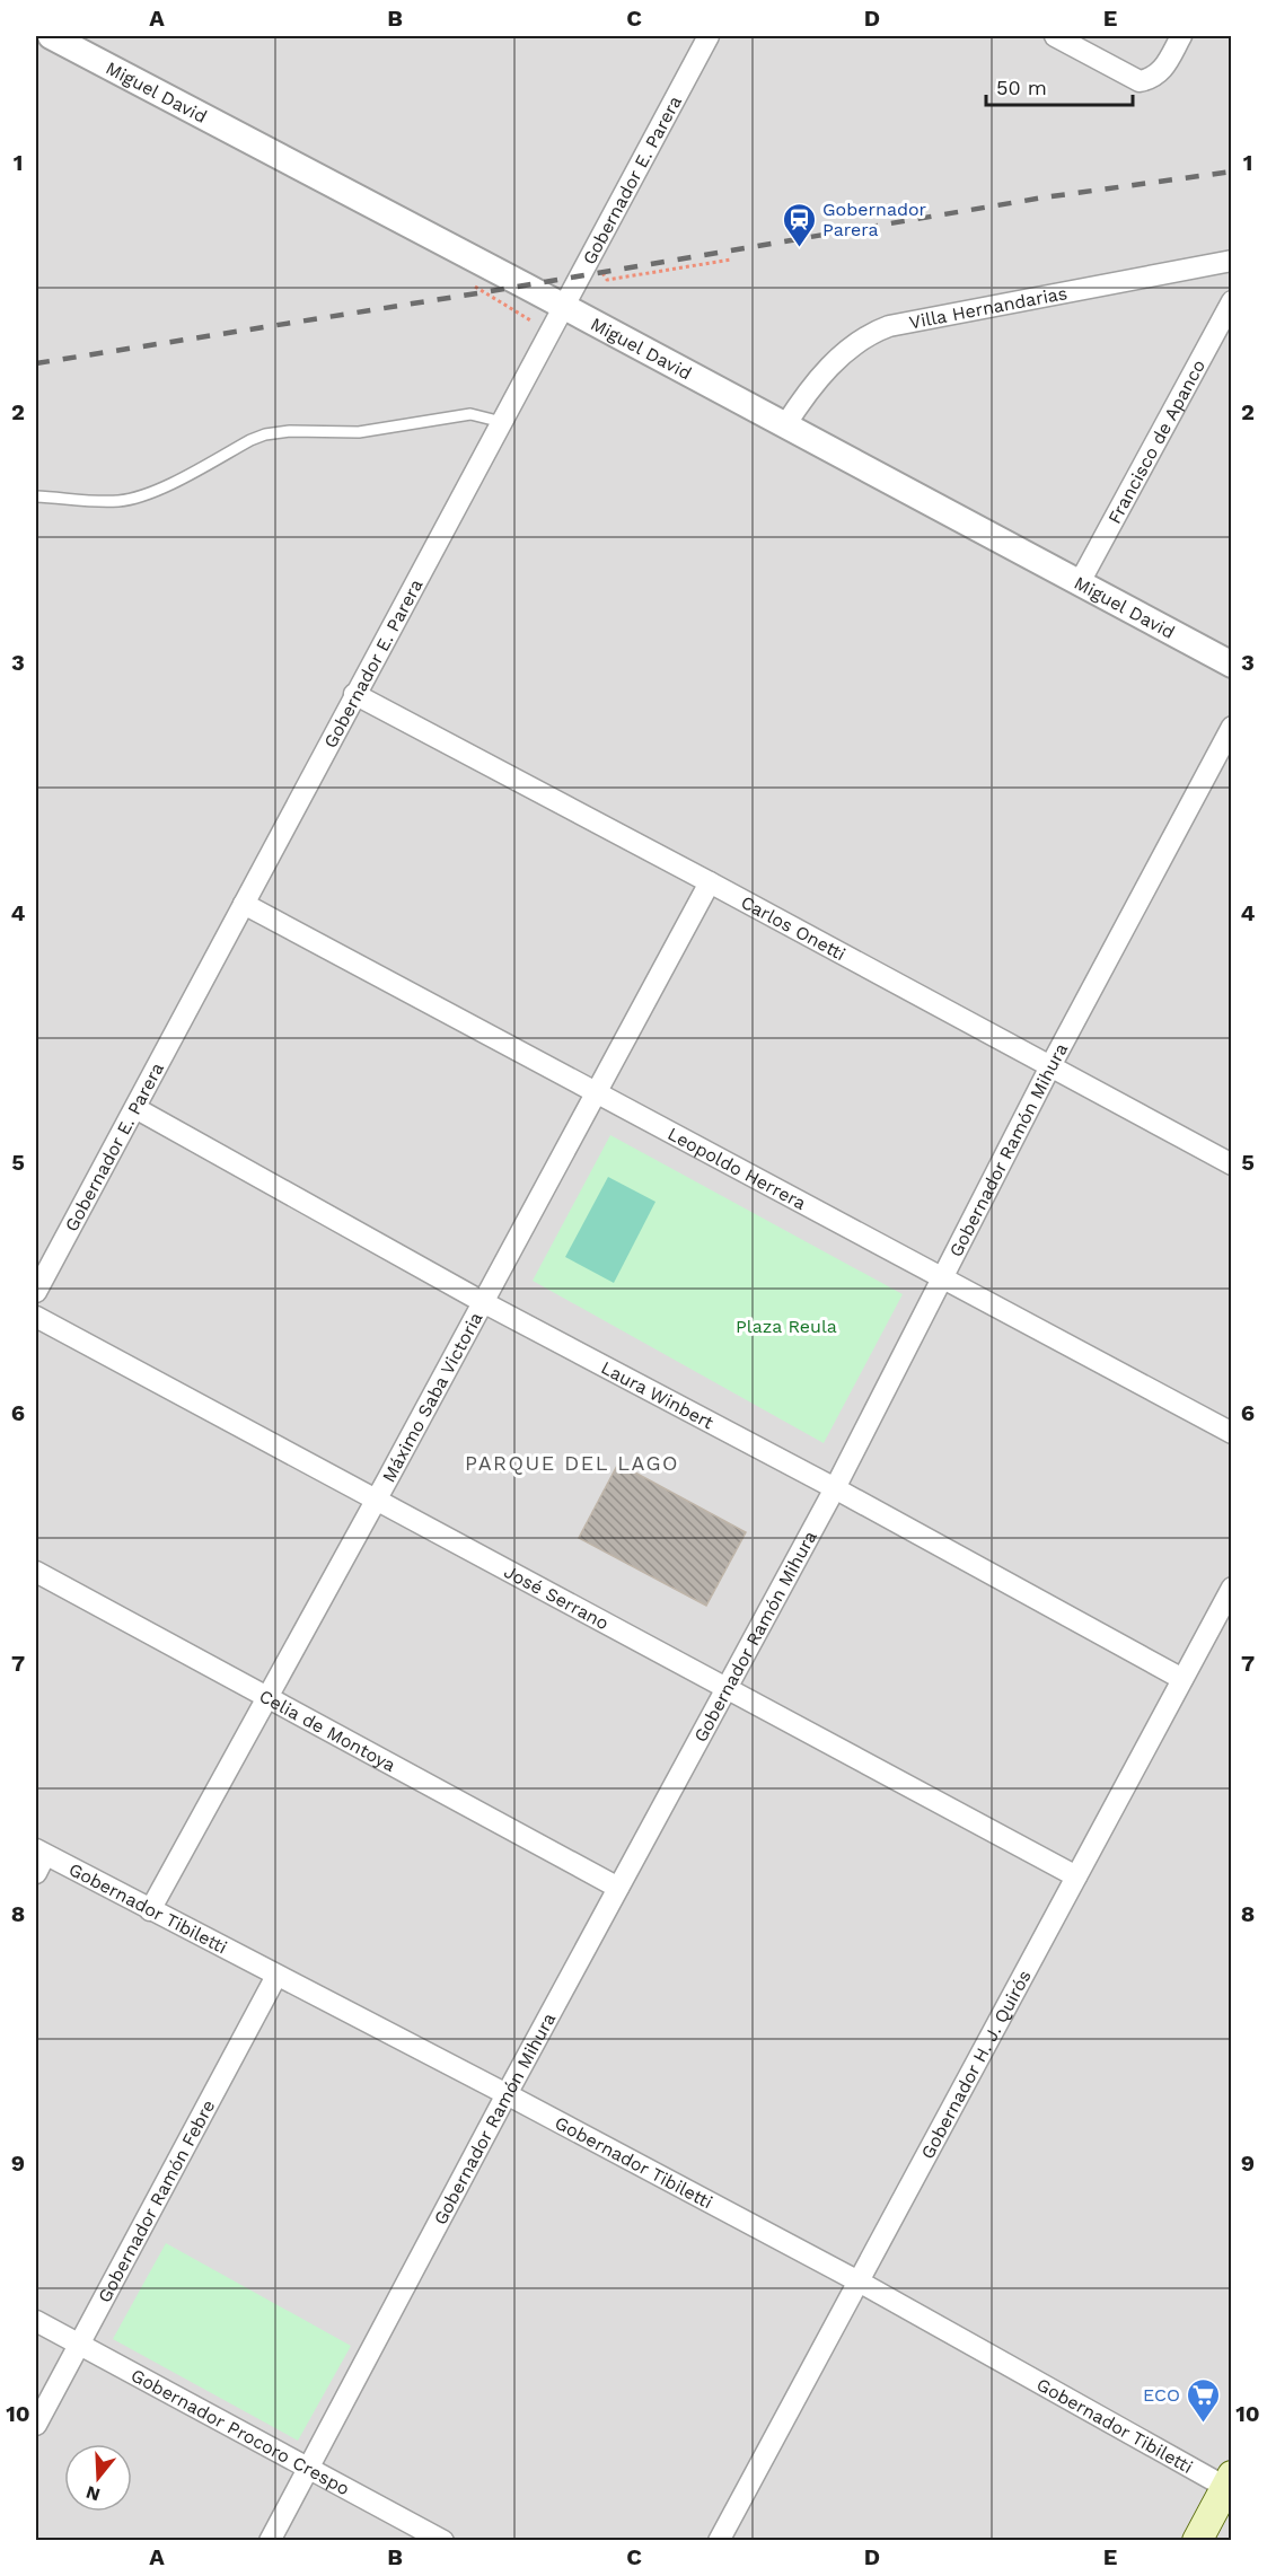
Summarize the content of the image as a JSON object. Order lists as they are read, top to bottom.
{
  "streets": {
    "street": [
      "Miguel David",
      "Gobernador E. Parera",
      "Villa Hernandarias",
      "Francisco de Apanco",
      "Carlos Onetti",
      "Gobernador Ramón Mihura",
      "Leopoldo Herrera",
      "Laura Winbert",
      "Máximo Saba Victoria",
      "José Serrano",
      "Celia de Montoya",
      "Gobernador Tibiletti",
      "Gobernador H. J. Quirós",
      "Gobernador Ramón Febre",
      "Gobernador Procoro Crespo"
    ]
  },
  "crossings": [
    ["Miguel David", "Gobernador E. Parera"],
    ["Miguel David", "Villa Hernandarias"],
    ["Miguel David", "Francisco de Apanco"],
    ["Gobernador E. Parera", "Carlos Onetti"],
    ["Gobernador E. Parera", "Leopoldo Herrera"],
    ["Gobernador E. Parera", "Laura Winbert"],
    ["Carlos Onetti", "Gobernador Ramón Mihura"],
    ["Carlos Onetti", "Máximo Saba Victoria"],
    ["Gobernador Ramón Mihura", "Leopoldo Herrera"],
    ["Gobernador Ramón Mihura", "Laura Winbert"],
    ["Gobernador Ramón Mihura", "José Serrano"],
    ["Gobernador Ramón Mihura", "Celia de Montoya"],
    ["Gobernador Ramón Mihura", "Gobernador Tibiletti"],
    ["Gobernador Ramón Mihura", "Gobernador Procoro Crespo"],
    ["Leopoldo Herrera", "Máximo Saba Victoria"],
    ["Laura Winbert", "Máximo Saba Victoria"],
    ["Laura Winbert", "Gobernador H. J. Quirós"],
    ["Máximo Saba Victoria", "José Serrano"],
    ["Máximo Saba Victoria", "Celia de Montoya"],
    ["Máximo Saba Victoria", "Gobernador Tibiletti"],
    ["José Serrano", "Gobernador H. J. Quirós"],
    ["Gobernador Tibiletti", "Gobernador H. J. Quirós"],
    ["Gobernador Tibiletti", "Gobernador Ramón Febre"],
    ["Gobernador Ramón Febre", "Gobernador Procoro Crespo"]
  ],
  "districts": ["PARQUE DEL LAGO"],
  "parks": ["Plaza Reula"],
  "places": {
    "station": ["Gobernador Parera"],
    "supermarket": ["ECO"]
  },
  "scale_bar": "50 m",
  "north": "bottom",
  "grid": {
    "columns": [
      "A",
      "B",
      "C",
      "D",
      "E"
    ],
    "rows": [
      "1",
      "2",
      "3",
      "4",
      "5",
      "6",
      "7",
      "8",
      "9",
      "10"
    ]
  }
}
